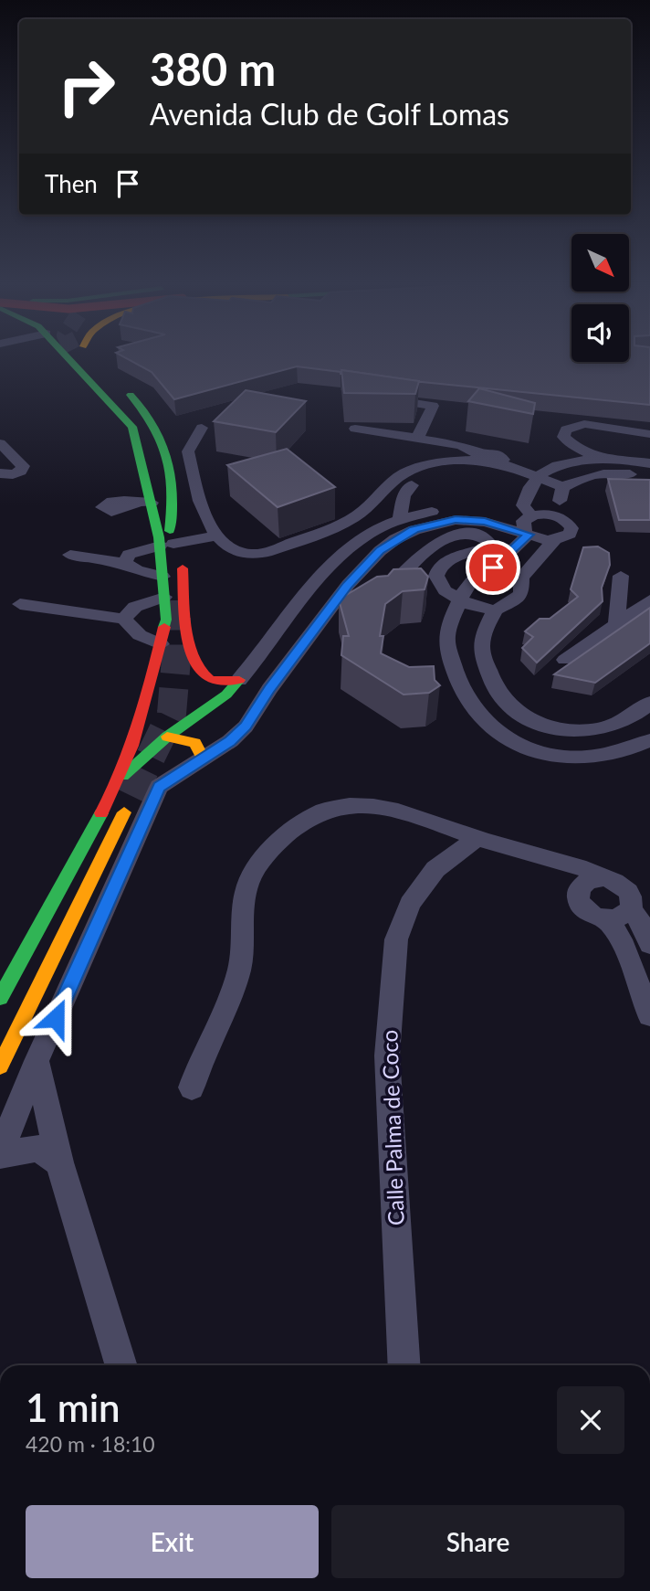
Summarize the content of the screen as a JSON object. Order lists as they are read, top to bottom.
{
  "streets": {
    "street": ["Calle Palma de Coco"]
  },
  "north": "bottom right",
  "page": {
    "turn": ["380 m", "Avenida Club de Golf Lomas"],
    "then": "Then",
    "heading": ["1 min", "420 m · 18:10"],
    "buttons": ["Exit", "Share"]
  }
}
